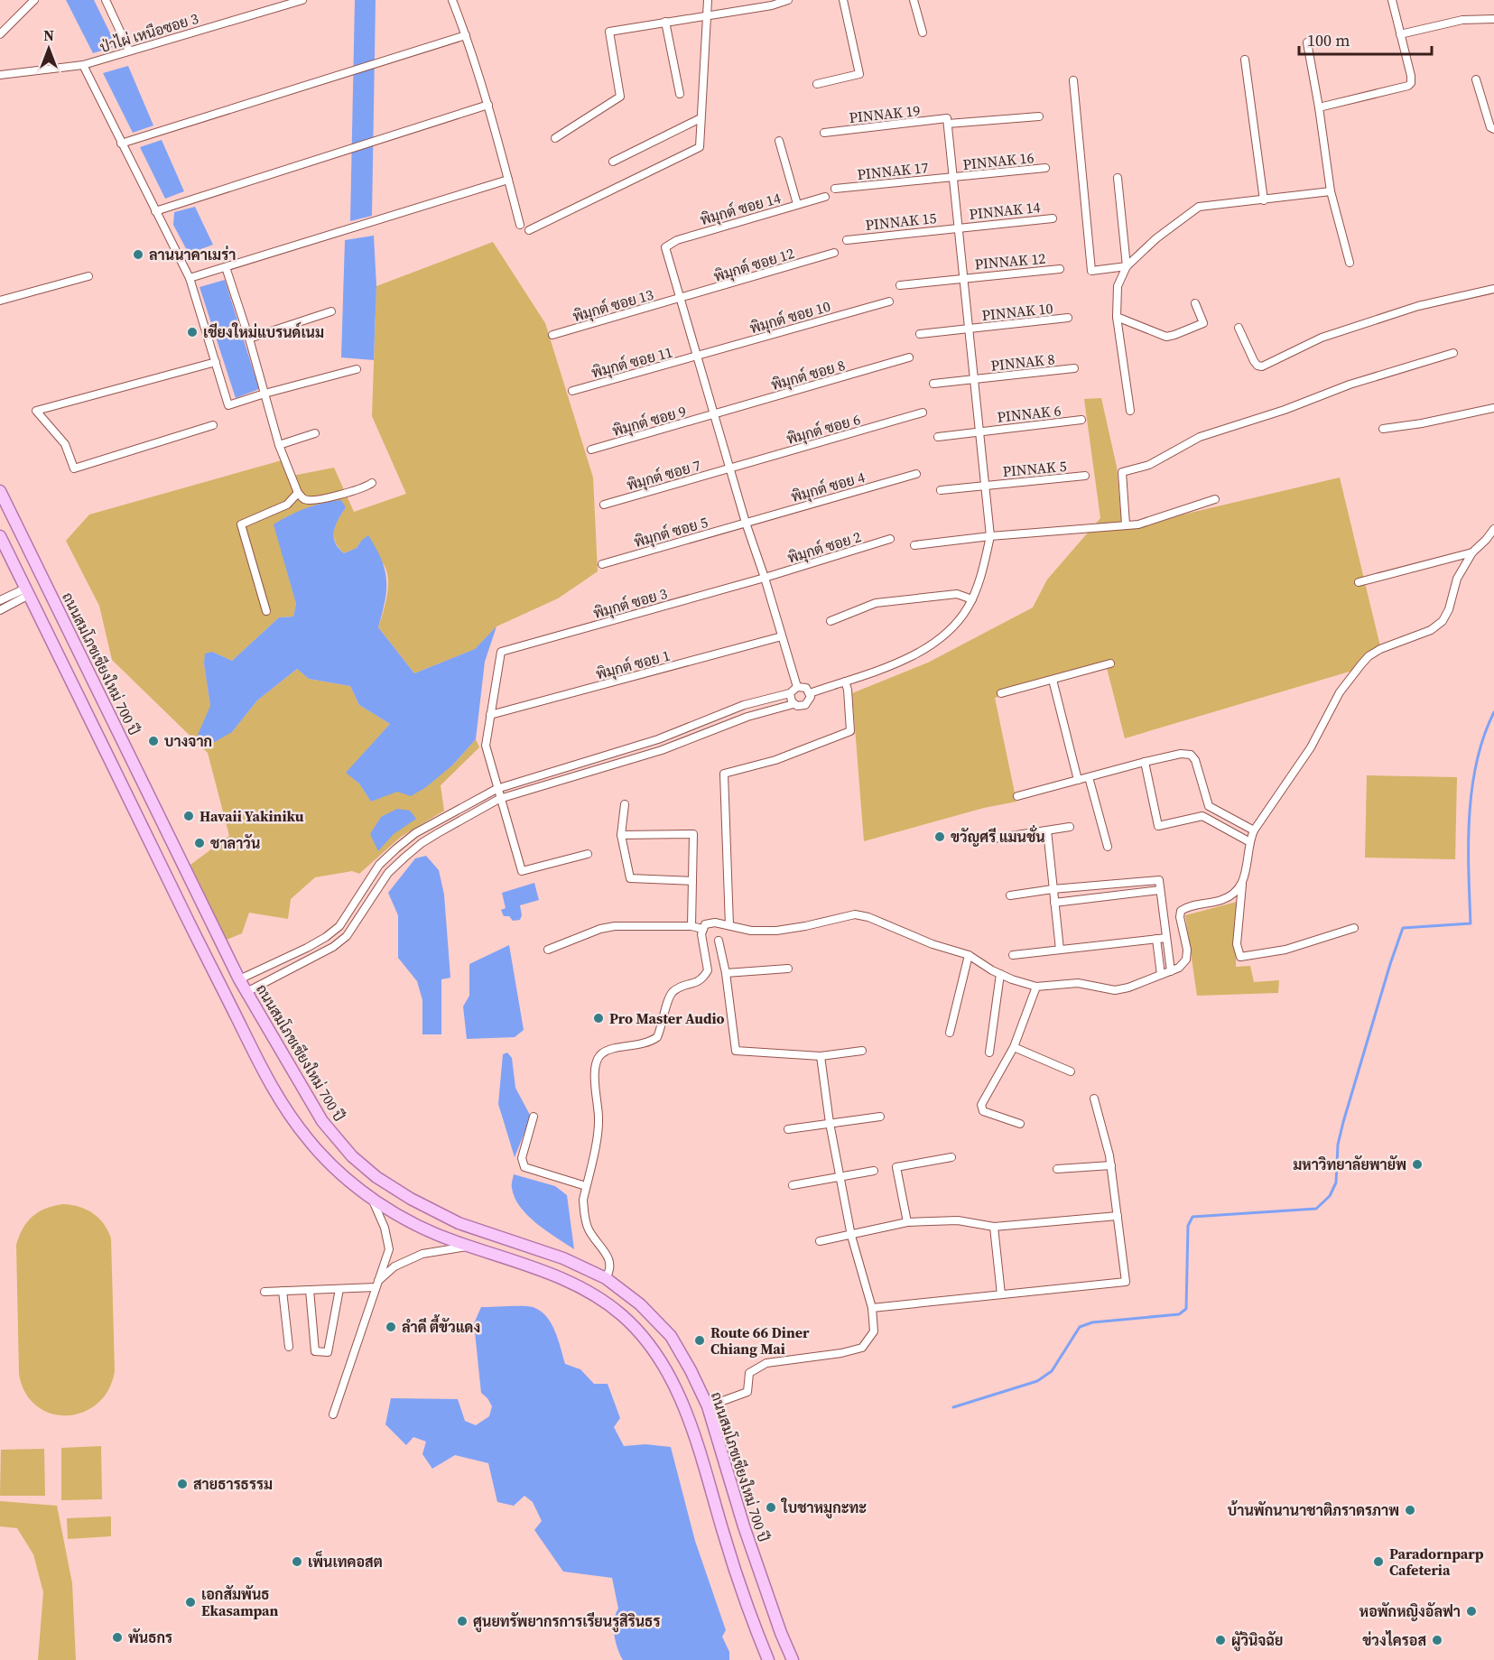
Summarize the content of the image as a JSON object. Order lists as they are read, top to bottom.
{
  "streets": {
    "main road": ["ถนนสมโภชเชียงใหม่ 700 ปี"],
    "street": [
      "ป่าไผ่ เหนือซอย 3",
      "PINNAK 19",
      "PINNAK 16",
      "PINNAK 17",
      "พิมุกต์ ซอย 14",
      "PINNAK 14",
      "PINNAK 15",
      "PINNAK 12",
      "พิมุกต์ ซอย 12",
      "พิมุกต์ ซอย 13",
      "PINNAK 10",
      "พิมุกต์ ซอย 10",
      "พิมุกต์ ซอย 11",
      "PINNAK 8",
      "พิมุกต์ ซอย 8",
      "PINNAK 6",
      "พิมุกต์ ซอย 9",
      "พิมุกต์ ซอย 6",
      "PINNAK 5",
      "พิมุกต์ ซอย 7",
      "พิมุกต์ ซอย 4",
      "พิมุกต์ ซอย 5",
      "พิมุกต์ ซอย 2",
      "พิมุกต์ ซอย 3",
      "พิมุกต์ ซอย 1"
    ]
  },
  "crossings": [
    ["PINNAK 16", "PINNAK 17"],
    ["พิมุกต์ ซอย 14", "พิมุกต์ ซอย 12"],
    ["พิมุกต์ ซอย 14", "พิมุกต์ ซอย 13"],
    ["PINNAK 14", "PINNAK 15"],
    ["พิมุกต์ ซอย 12", "พิมุกต์ ซอย 13"],
    ["พิมุกต์ ซอย 10", "พิมุกต์ ซอย 11"],
    ["พิมุกต์ ซอย 8", "พิมุกต์ ซอย 9"],
    ["พิมุกต์ ซอย 6", "พิมุกต์ ซอย 7"],
    ["พิมุกต์ ซอย 4", "พิมุกต์ ซอย 5"],
    ["พิมุกต์ ซอย 2", "พิมุกต์ ซอย 3"],
    ["พิมุกต์ ซอย 3", "พิมุกต์ ซอย 1"]
  ],
  "places": [
    "ลานนาคาเมร่า",
    "เชียงใหม่แบรนด์เนม",
    "บางจาก",
    "Havaii Yakiniku",
    "ขวัญศรี แมนชั่น",
    "ชาลาวัน",
    "Pro Master Audio",
    "มหาวิทยาลัยพายัพ",
    "ลำดี ตี้ขัวแดง",
    "Route 66 Diner Chiang Mai",
    "สายธารธรรม",
    "ใบชาหมูกะทะ",
    "บ้านพักนานาชาติภราดรภาพ",
    "เพ็นเทคอสต",
    "Paradornparp Cafeteria",
    "เอกสัมพันธ Ekasampan",
    "หอพักหญิงอัลฟา",
    "ศูนยทรัพยากรการเรียนรูสิรินธร",
    "พันธกร",
    "ผัูวินิจฉัย",
    "ข่วงไครอส"
  ],
  "scale_bar": "100 m",
  "north": "top"
}
